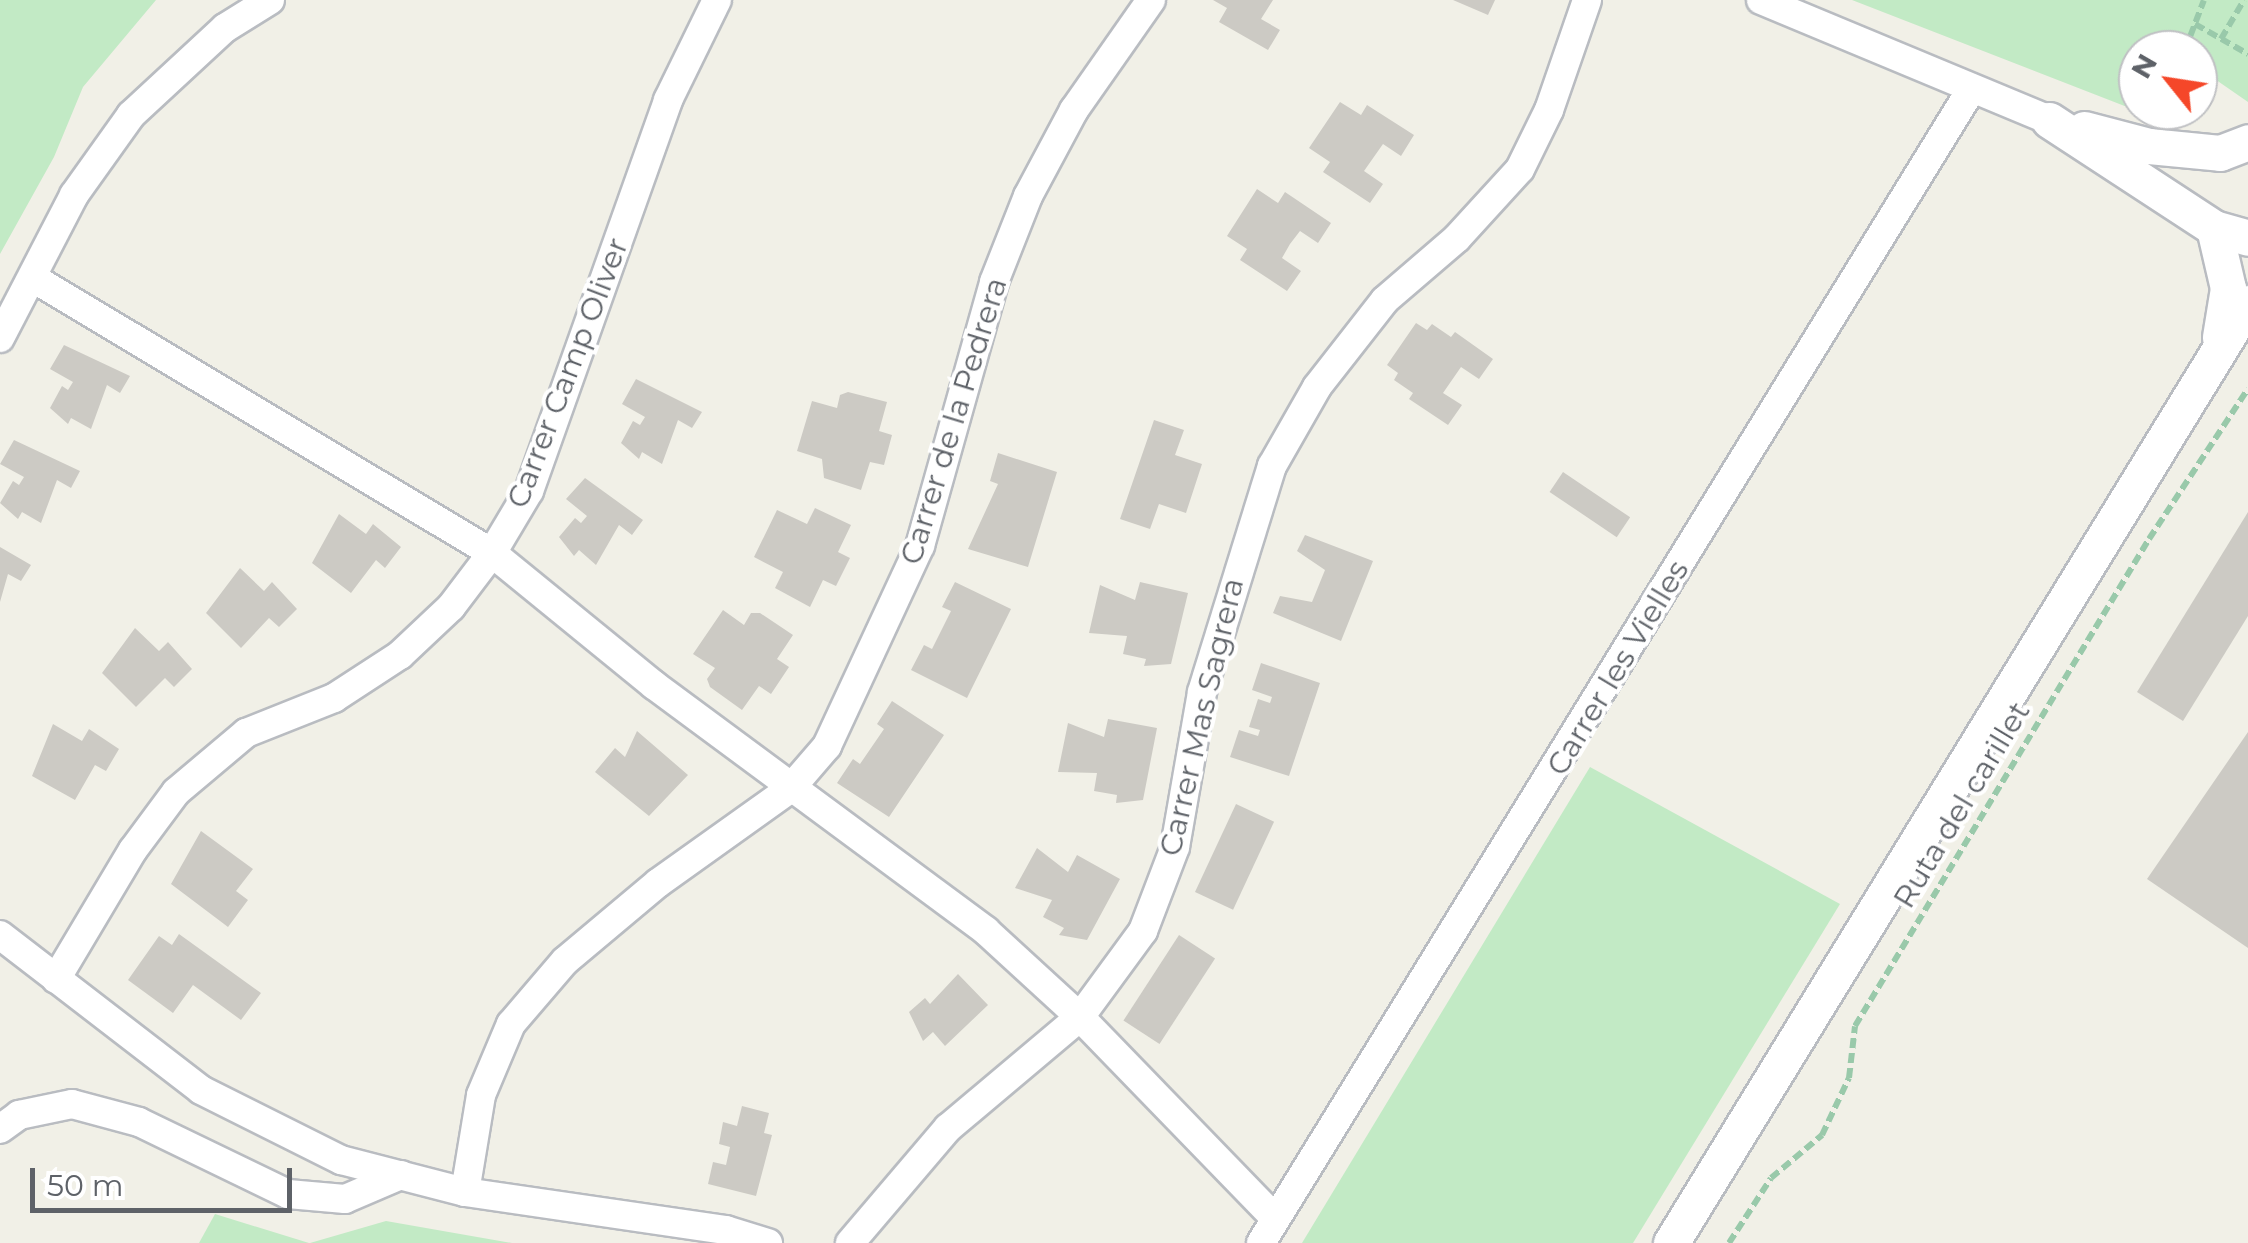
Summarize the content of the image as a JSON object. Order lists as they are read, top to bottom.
{
  "streets": {
    "street": [
      "Carrer Camp Oliver",
      "Carrer de la Pedrera",
      "Carrer les Vielles",
      "Carrer Mas Sagrera"
    ],
    "path": ["Ruta del carillet"]
  },
  "scale_bar": "50 m",
  "north": "top left"
}
